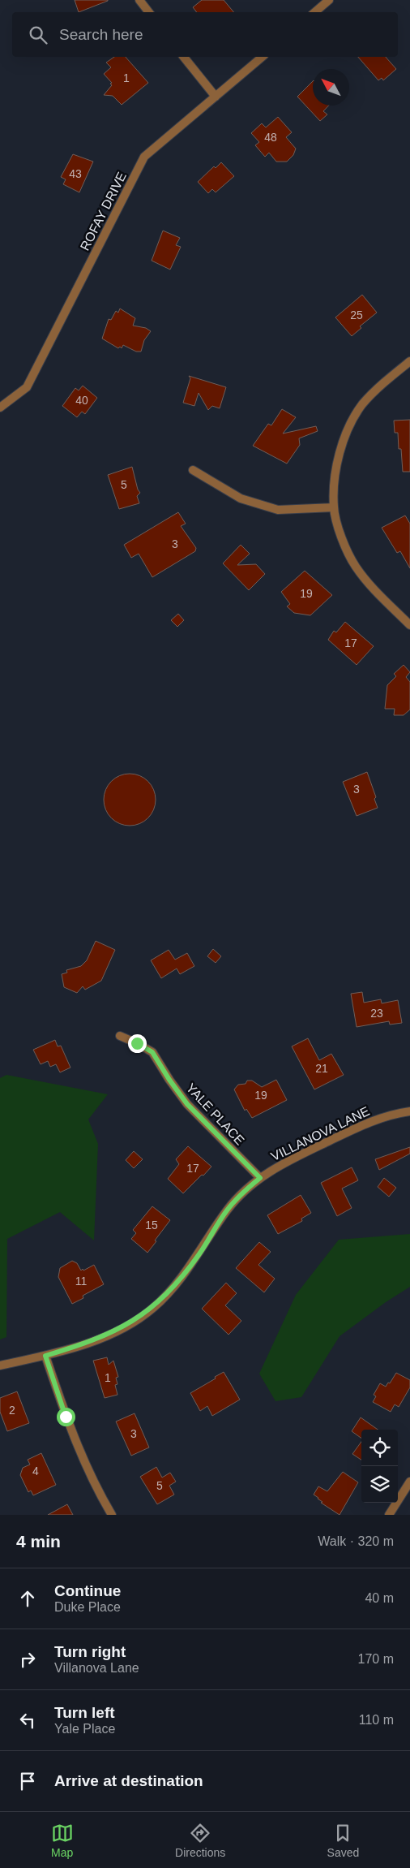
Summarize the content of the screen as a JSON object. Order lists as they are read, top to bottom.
{
  "streets": {
    "street": ["ROFAY DRIVE", "YALE PLACE", "VILLANOVA LANE"]
  },
  "crossings": [
    ["YALE PLACE", "VILLANOVA LANE"]
  ],
  "house_numbers": [
    "1",
    "48",
    "43",
    "25",
    "40",
    "5",
    "3",
    "19",
    "17",
    "3",
    "23",
    "21",
    "19",
    "17",
    "15",
    "11",
    "1",
    "2",
    "3",
    "4",
    "5"
  ],
  "north": "top left",
  "page": {
    "search": "Search here",
    "heading": ["4 min", "Walk · 320 m"],
    "list": [
      ["Continue", "Duke Place", "40 m"],
      ["Turn right", "Villanova Lane", "170 m"],
      ["Turn left", "Yale Place", "110 m"],
      "Arrive at destination"
    ],
    "nav": ["Map", "Directions", "Saved"]
  }
}
